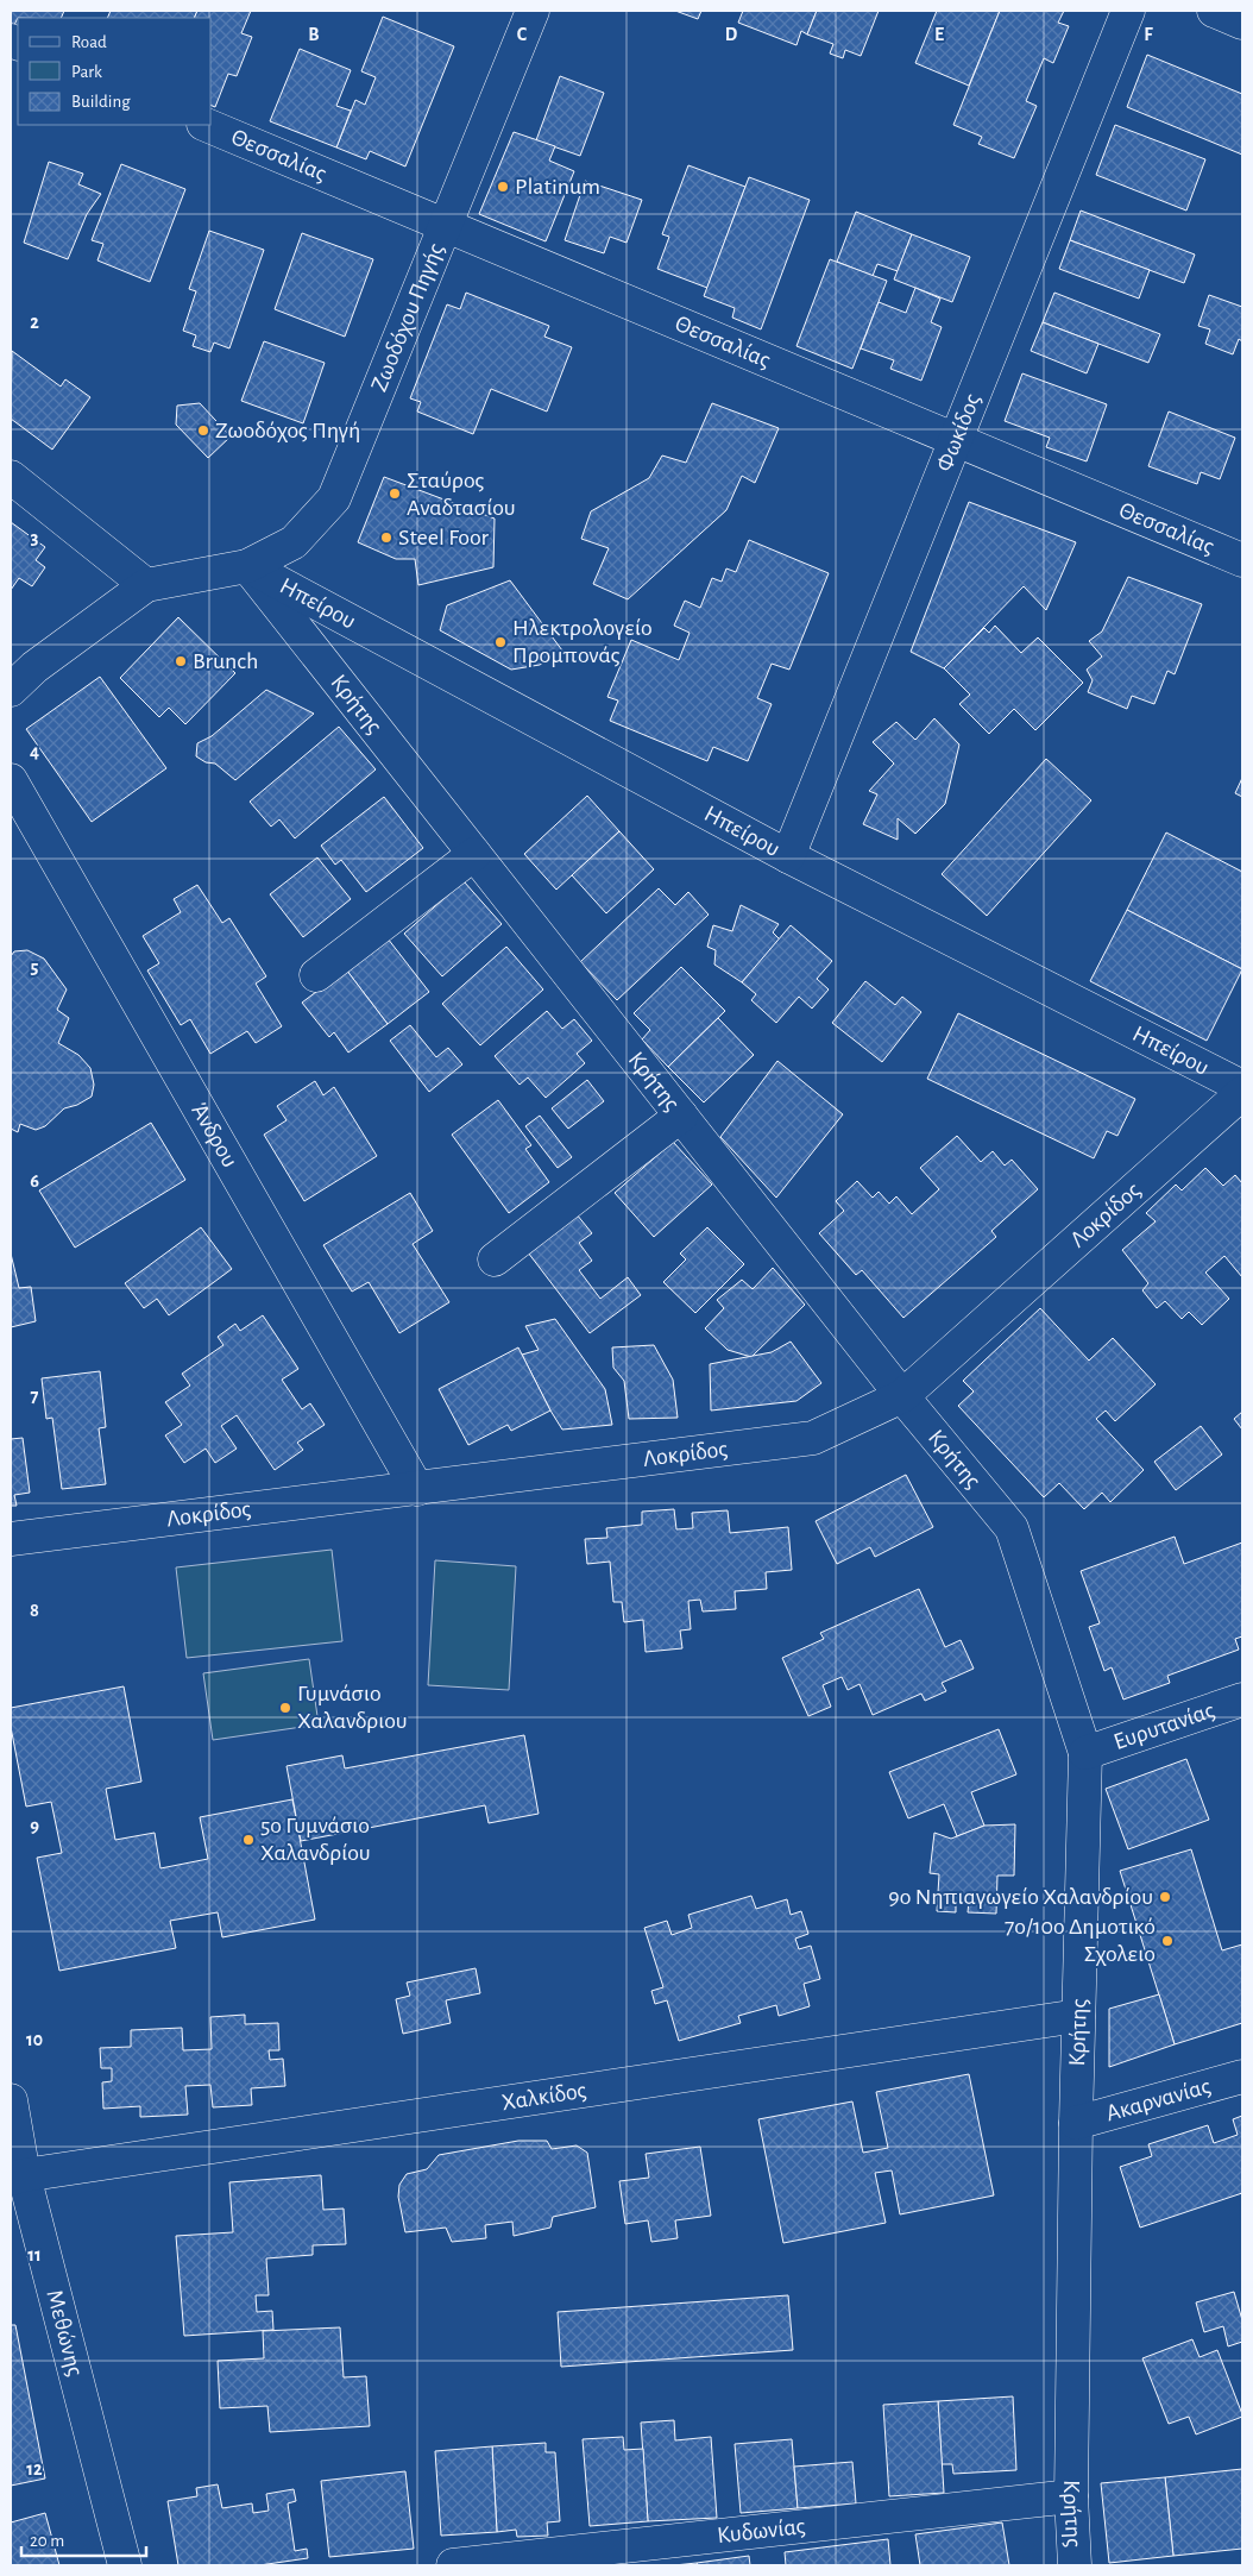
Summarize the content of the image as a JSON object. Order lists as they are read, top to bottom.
{
  "streets": {
    "street": [
      "Θεσσαλίας",
      "Ζωοδόχου Πηγής",
      "Φωκίδος",
      "Ηπείρου",
      "Κρήτης",
      "Άνδρου",
      "Λοκρίδος",
      "Ευρυτανίας",
      "Χαλκίδος",
      "Ακαρνανίας",
      "Μεθώνης",
      "Κυδωνίας"
    ]
  },
  "crossings": [
    ["Θεσσαλίας", "Ζωοδόχου Πηγής"],
    ["Θεσσαλίας", "Φωκίδος"],
    ["Ζωοδόχου Πηγής", "Ηπείρου"],
    ["Ζωοδόχου Πηγής", "Κρήτης"],
    ["Φωκίδος", "Ηπείρου"],
    ["Ηπείρου", "Κρήτης"],
    ["Κρήτης", "Λοκρίδος"],
    ["Κρήτης", "Ευρυτανίας"],
    ["Κρήτης", "Χαλκίδος"],
    ["Κρήτης", "Ακαρνανίας"],
    ["Κρήτης", "Κυδωνίας"],
    ["Άνδρου", "Λοκρίδος"],
    ["Χαλκίδος", "Μεθώνης"]
  ],
  "places": [
    "Platinum",
    "Ζωοδόχος Πηγή",
    "Σταύρος Αναδτασίου",
    "Steel Foor",
    "Ηλεκτρολογείο Προμπονάς",
    "Brunch",
    "Γυμνάσιο Χαλανδριου",
    "5ο Γυμνάσιο Χαλανδρίου",
    "9ο Νηπιαγωγείο Χαλανδρίου",
    "7ο/10ο Δημοτικό Σχολειο"
  ],
  "legend": ["Road", "Park", "Building"],
  "scale_bar": "20 m",
  "grid": {
    "columns": [
      "B",
      "C",
      "D",
      "E",
      "F"
    ],
    "rows": [
      "2",
      "3",
      "4",
      "5",
      "6",
      "7",
      "8",
      "9",
      "10",
      "11",
      "12"
    ]
  }
}
